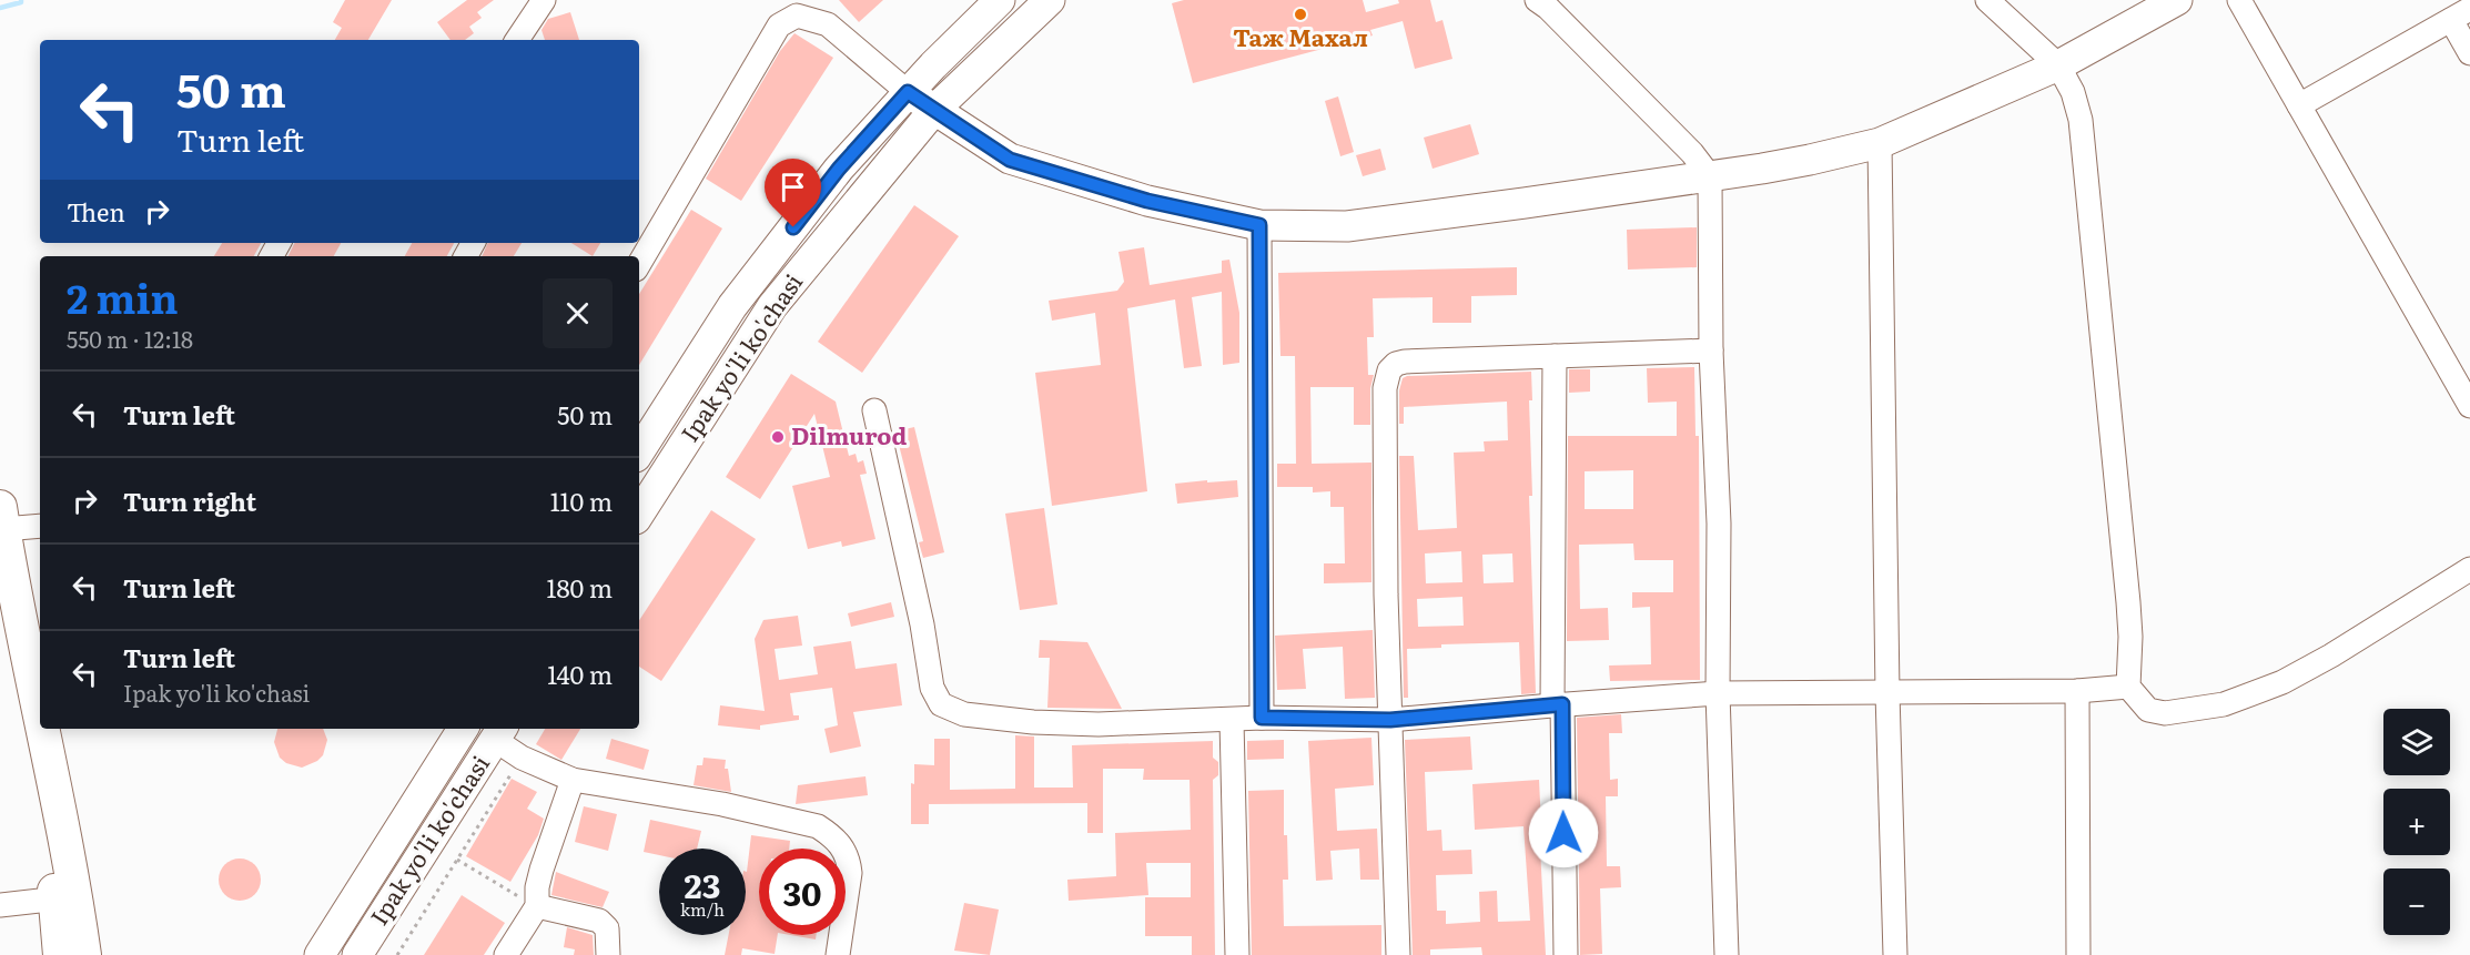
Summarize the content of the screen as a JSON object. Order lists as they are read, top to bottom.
{
  "streets": {
    "main road": ["Ipak yo'li ko'chasi"]
  },
  "places": ["Таж Махал", "Dilmurod"],
  "page": {
    "turn": ["50 m", "Turn left"],
    "then": "Then",
    "heading": ["2 min", "550 m · 12:18"],
    "list": [
      {
        "name": "Turn left",
        "value": "50 m"
      },
      {
        "name": "Turn right",
        "value": "110 m"
      },
      {
        "name": "Turn left",
        "value": "180 m"
      },
      {
        "name": "Turn left",
        "note": "Ipak yo'li ko'chasi",
        "value": "140 m"
      }
    ],
    "map_buttons": ["+", "−"],
    "speed": "23 km/h",
    "limit": "30"
  }
}
